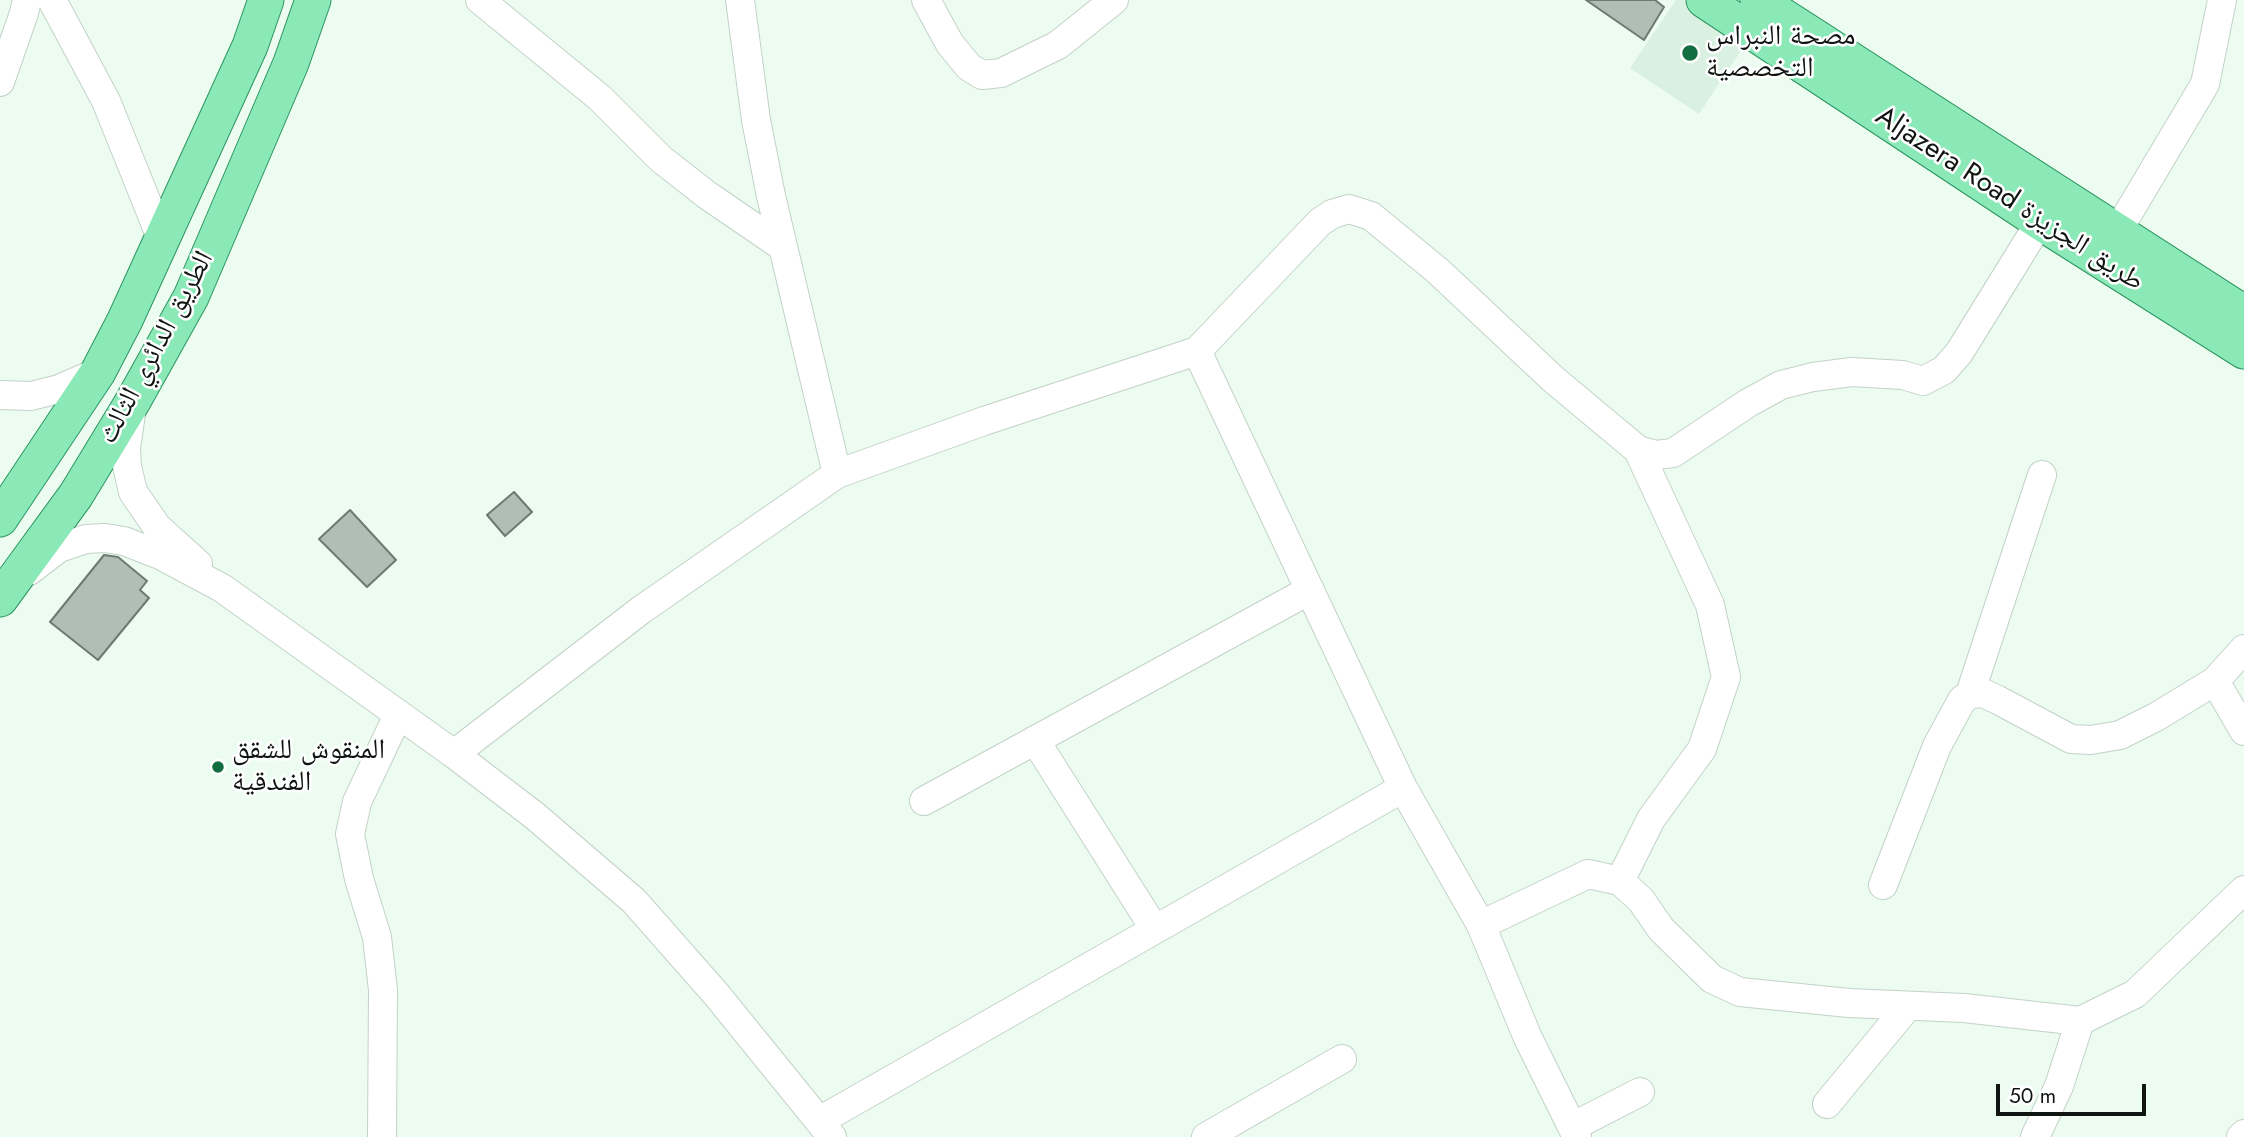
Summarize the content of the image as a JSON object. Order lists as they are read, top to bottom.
{
  "streets": {
    "main road": ["Aljazera Road طريق الجزيزة", "الطريق الدائري الثالث"]
  },
  "places": ["مصحة النبراس التخصصية", "المنقوش للشقق الفندقية"],
  "scale_bar": "50 m"
}
